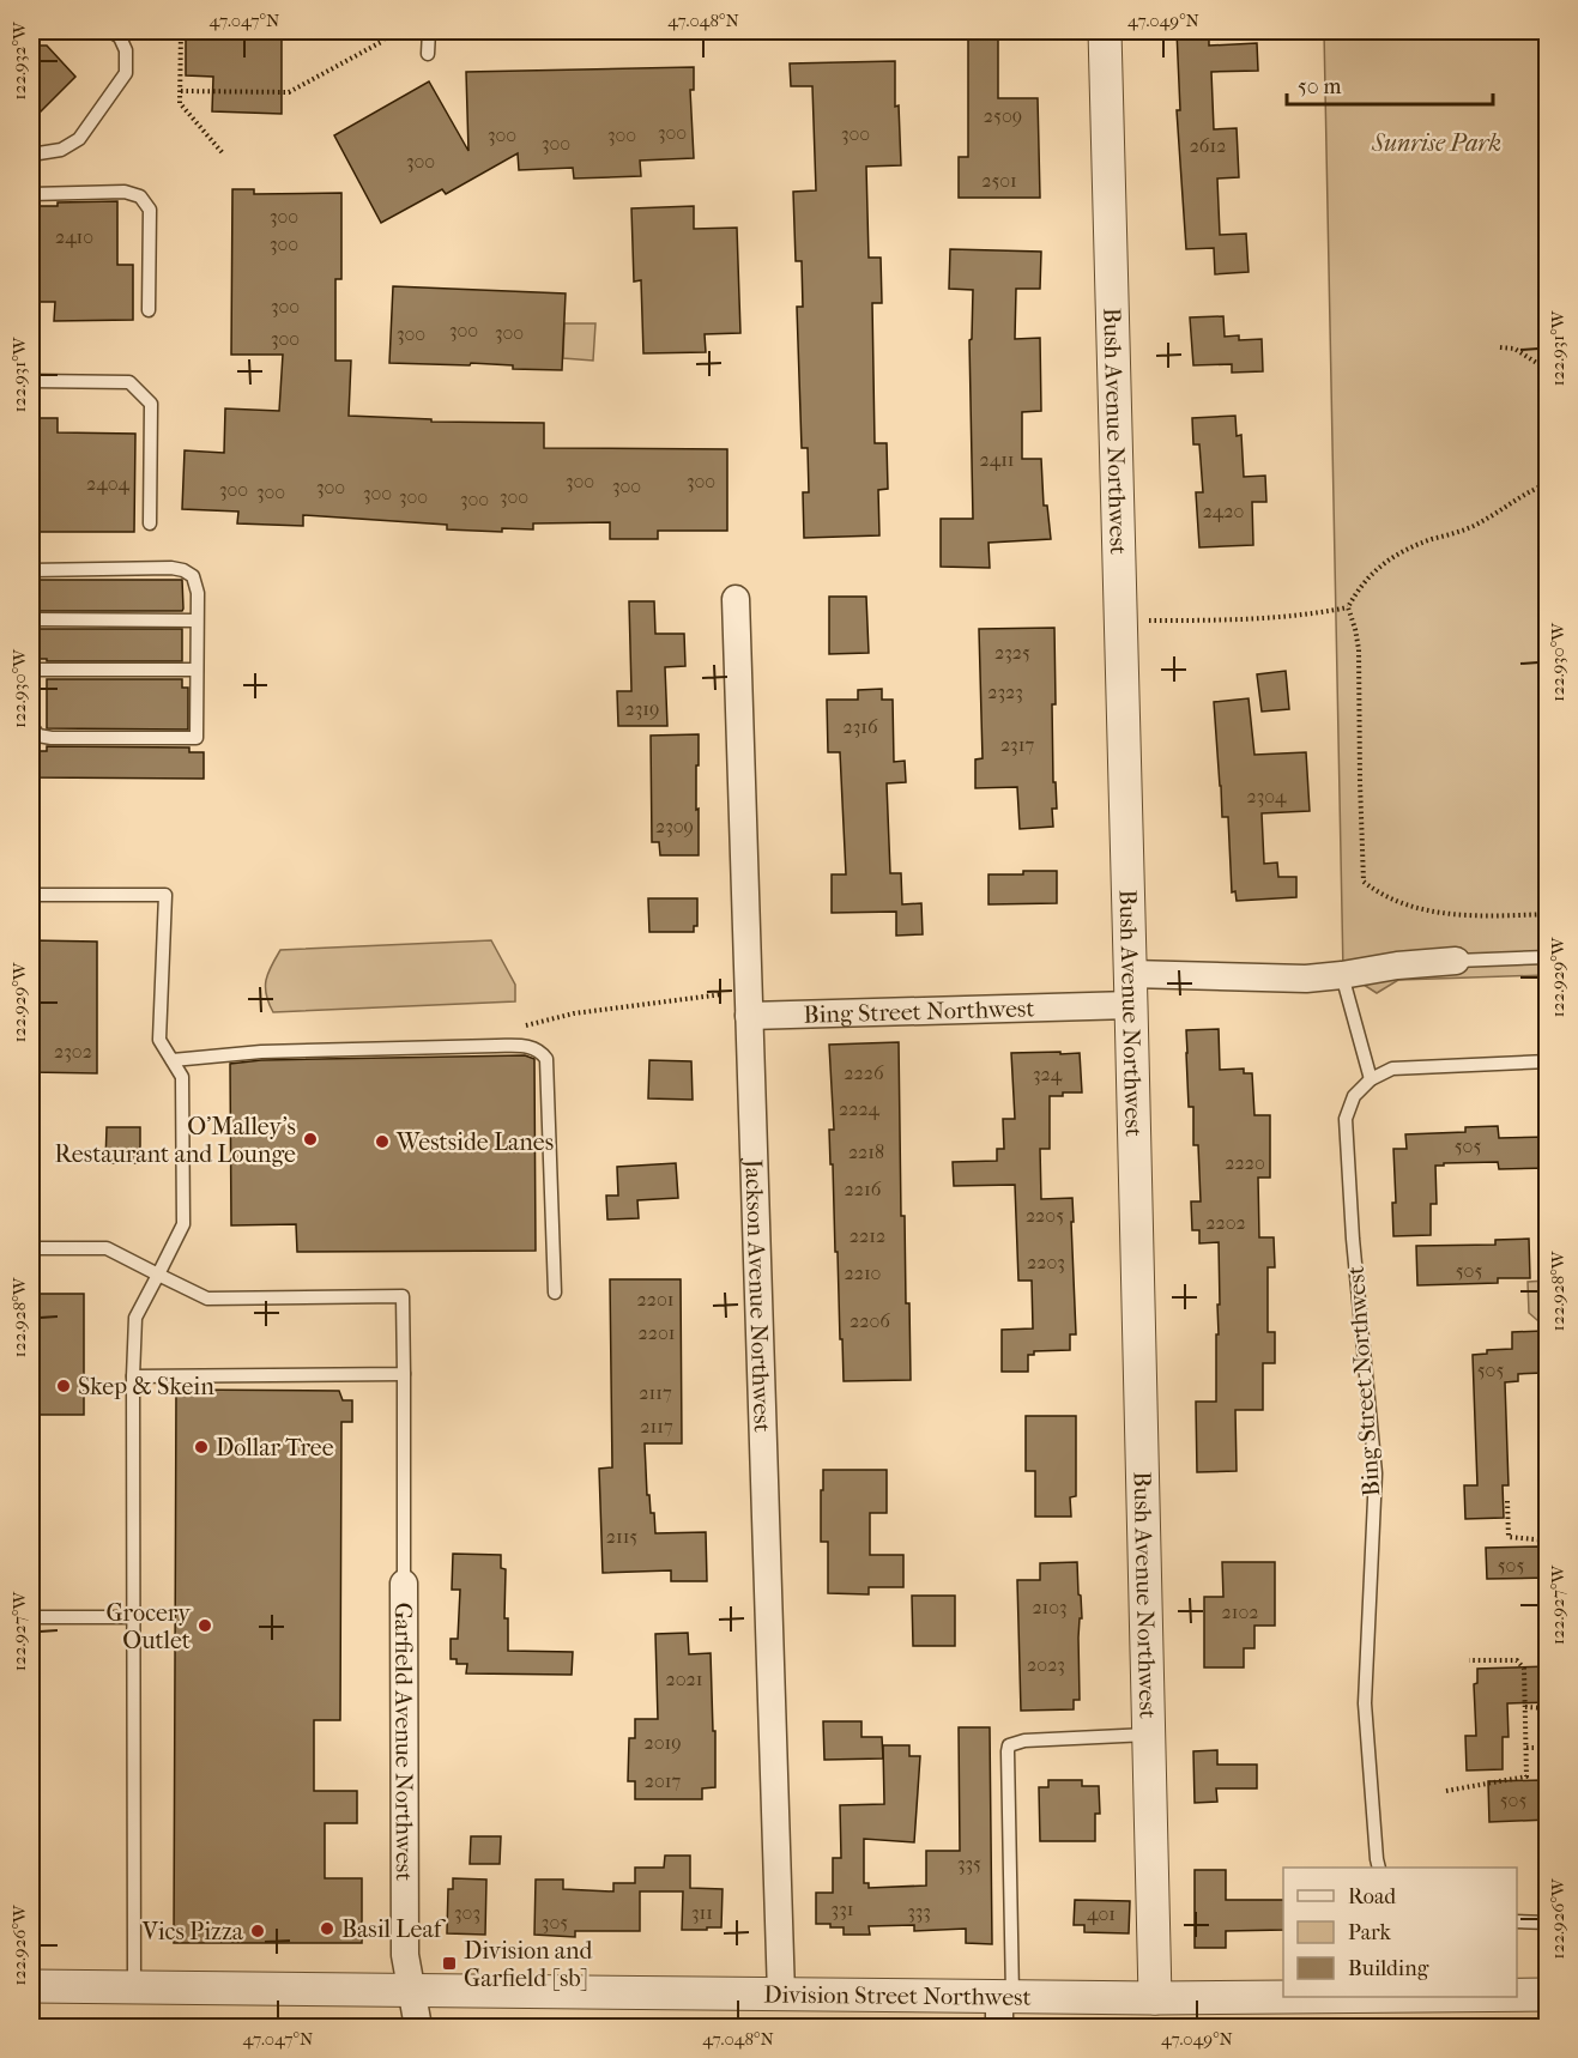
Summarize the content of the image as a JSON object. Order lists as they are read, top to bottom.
{
  "streets": {
    "street": [
      "Bush Avenue Northwest",
      "Bing Street Northwest",
      "Jackson Avenue Northwest",
      "Garfield Avenue Northwest",
      "Division Street Northwest"
    ]
  },
  "crossings": [
    ["Bush Avenue Northwest", "Bing Street Northwest"],
    ["Bush Avenue Northwest", "Division Street Northwest"],
    ["Bing Street Northwest", "Jackson Avenue Northwest"],
    ["Jackson Avenue Northwest", "Division Street Northwest"],
    ["Garfield Avenue Northwest", "Division Street Northwest"]
  ],
  "parks": ["Sunrise Park"],
  "places": {
    "other": [
      "O'Malley's Restaurant and Lounge",
      "Westside Lanes",
      "Skep & Skein",
      "Dollar Tree",
      "Grocery Outlet",
      "Basil Leaf",
      "Vics Pizza"
    ],
    "transit": ["Division and Garfield [sb]"]
  },
  "house_numbers": [
    "2509",
    "300",
    "300",
    "300",
    "300",
    "300",
    "2612",
    "300",
    "2501",
    "300",
    "2410",
    "300",
    "300",
    "300",
    "300",
    "300",
    "300",
    "2411",
    "300",
    "300",
    "2404",
    "300",
    "300",
    "300",
    "300",
    "300",
    "300",
    "300",
    "300",
    "2420",
    "2325",
    "2323",
    "2319",
    "2316",
    "2317",
    "2304",
    "2309",
    "2302",
    "2226",
    "324",
    "2224",
    "505",
    "2218",
    "2220",
    "2216",
    "2205",
    "2202",
    "2212",
    "2203",
    "505",
    "2210",
    "2201",
    "2206",
    "2201",
    "505",
    "2117",
    "2117",
    "2115",
    "505",
    "2103",
    "2102",
    "2023",
    "2021",
    "2019",
    "2017",
    "505",
    "335",
    "331",
    "333",
    "303",
    "311",
    "401",
    "305"
  ],
  "legend": ["Road", "Park", "Building"],
  "scale_bar": "50 m",
  "coordinates": [
    "47.047°N",
    "47.048°N",
    "47.049°N",
    "122.932°W",
    "122.931°W",
    "122.930°W",
    "122.929°W",
    "122.928°W",
    "122.927°W",
    "122.926°W"
  ]
}
